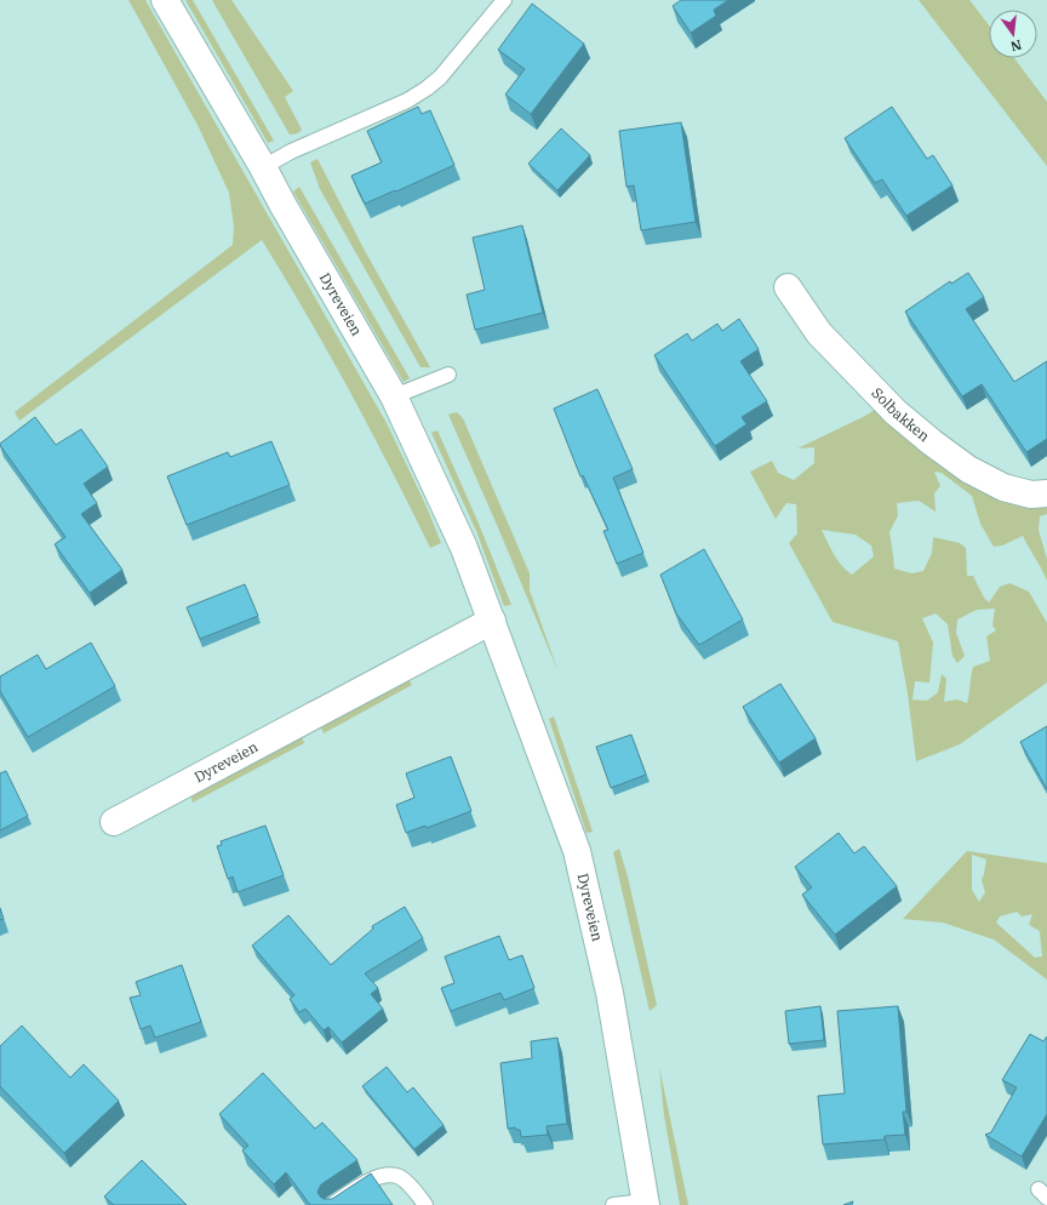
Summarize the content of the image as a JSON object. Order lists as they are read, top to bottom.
{
  "streets": {
    "main road": ["Dyreveien", "Solbakken"]
  },
  "north": "bottom"
}
